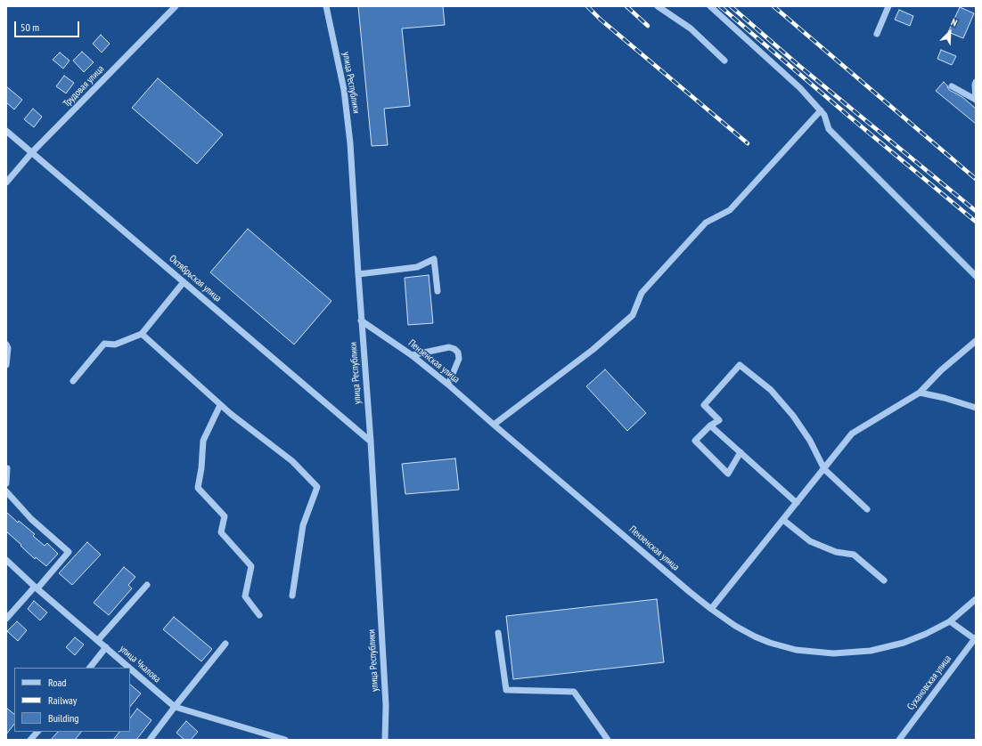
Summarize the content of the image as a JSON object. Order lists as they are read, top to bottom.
{
  "streets": {
    "street": [
      "улица Республики",
      "Трудовая улица",
      "Октябрьская улица",
      "Пензенская улица",
      "улица Чкалова",
      "Сухановская улица"
    ]
  },
  "crossings": [
    ["улица Республики", "Октябрьская улица"],
    ["улица Республики", "Пензенская улица"],
    ["Трудовая улица", "Октябрьская улица"]
  ],
  "legend": ["Road", "Railway", "Building"],
  "scale_bar": "50 m",
  "north": "top right"
}
